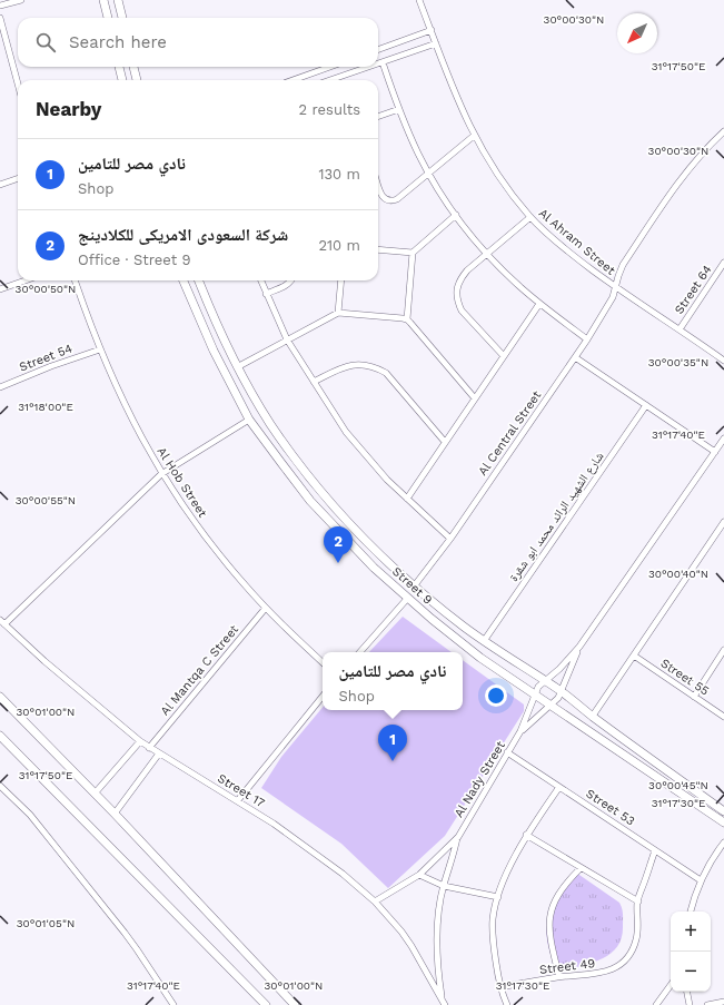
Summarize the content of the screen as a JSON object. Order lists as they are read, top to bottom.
{
  "streets": {
    "main road": ["Street 9"],
    "street": [
      "Al Ahram Street",
      "Street 64",
      "Street 54",
      "Al Central Street",
      "Al Hob Street",
      "شارع الشهيد الرائد محمد ابو شقرة",
      "Al Mantqa C Street",
      "Street 55",
      "Al Nady Street",
      "Street 17",
      "Street 53",
      "Street 49"
    ]
  },
  "crossings": [
    ["Al Ahram Street", "Street 64"],
    ["Al Ahram Street", "Al Central Street"],
    ["Street 54", "Al Hob Street"],
    ["Al Central Street", "Street 9"],
    ["Al Hob Street", "Al Mantqa C Street"],
    ["شارع الشهيد الرائد محمد ابو شقرة", "Street 9"],
    ["Street 9", "Al Nady Street"],
    ["Al Mantqa C Street", "Street 17"],
    ["Al Nady Street", "Street 17"],
    ["Al Nady Street", "Street 53"],
    ["Street 53", "Street 49"]
  ],
  "north": "bottom left",
  "page": {
    "search": "Search here",
    "heading": ["Nearby", "2 results"],
    "list": [
      {
        "mark": "1",
        "name": "نادي مصر للتامين",
        "note": "Shop",
        "value": "130 m"
      },
      {
        "mark": "2",
        "name": "شركة السعودى الامريكى للكلادينج",
        "note": "Office · Street 9",
        "value": "210 m"
      }
    ],
    "pins": ["2", "1"],
    "popup": ["نادي مصر للتامين", "Shop"],
    "map_buttons": ["+", "−"]
  },
  "coordinates": [
    "30°00'30\"N",
    "31°17'50\"E",
    "30°00'50\"N",
    "30°00'35\"N",
    "31°18'00\"E",
    "31°17'40\"E",
    "30°00'55\"N",
    "30°00'40\"N",
    "30°01'00\"N",
    "30°00'45\"N",
    "31°17'30\"E",
    "30°01'05\"N"
  ]
}
